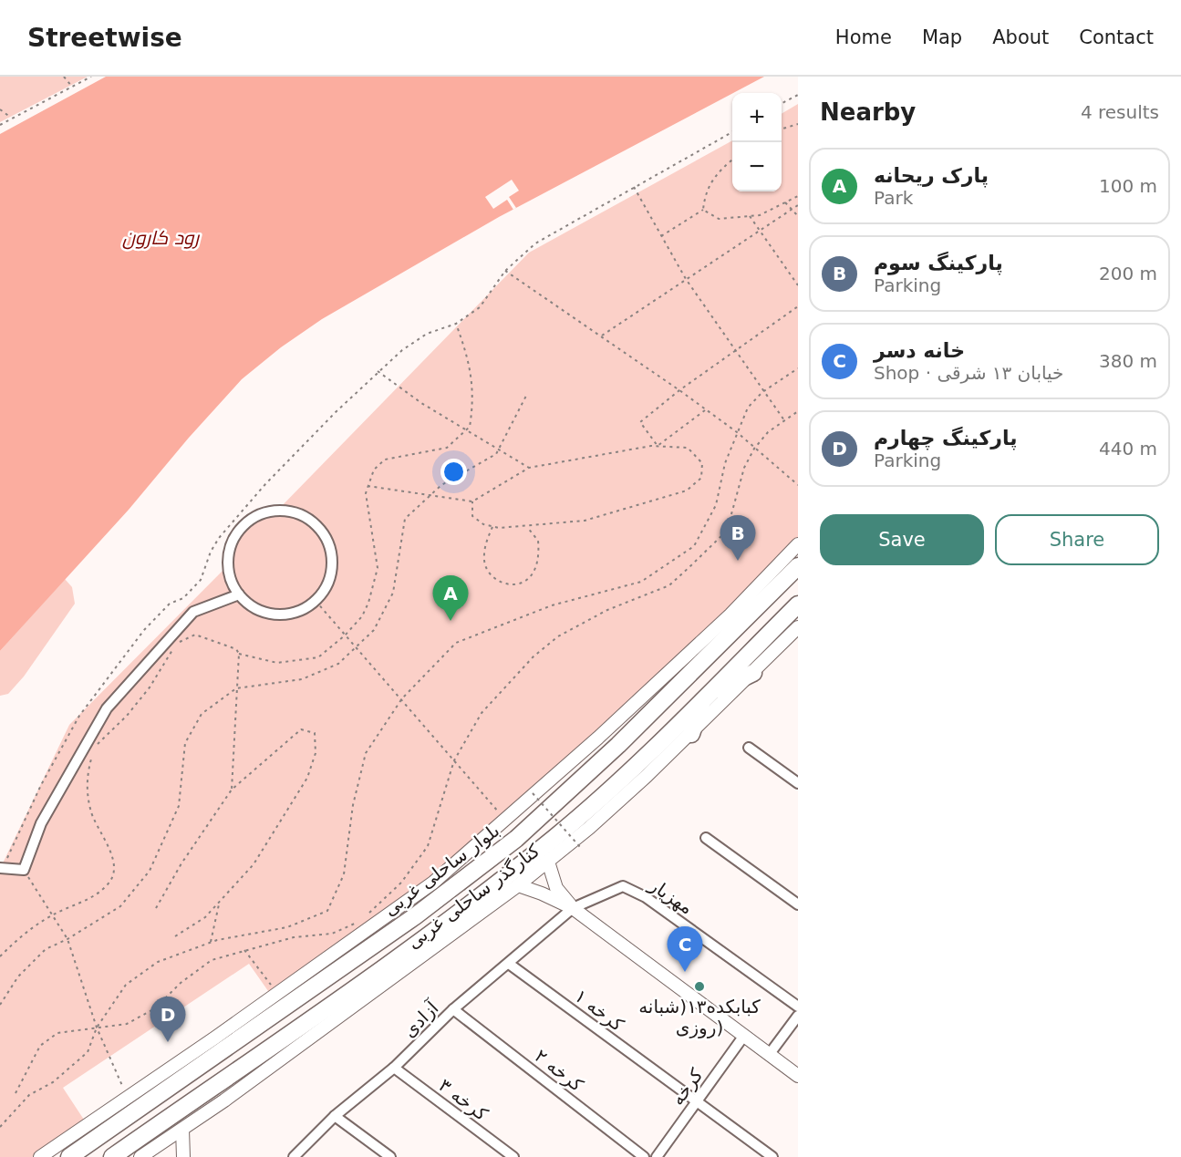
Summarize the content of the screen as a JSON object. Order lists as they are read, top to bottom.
{
  "streets": {
    "main road": ["بلوار ساحلی غربی"],
    "street": [
      "کنارگذر ساحلی غربی",
      "مهزیار",
      "کرخه ۱",
      "آزادی",
      "کرخه ۲",
      "کرخه",
      "کرخه ۳"
    ]
  },
  "crossings": [
    ["مهزیار", "آزادی"],
    ["کرخه ۱", "آزادی"],
    ["کرخه ۱", "کرخه"],
    ["آزادی", "کرخه ۲"],
    ["آزادی", "کرخه ۳"]
  ],
  "water": ["رود کارون"],
  "places": ["کبابکده۱۳(شبانه روزی)"],
  "page": {
    "header": "Streetwise",
    "nav": [
      "Home",
      "Map",
      "About",
      "Contact"
    ],
    "heading": ["Nearby", "4 results"],
    "map_buttons": ["+", "−"],
    "list": [
      {
        "mark": "A",
        "name": "پارک ریحانه",
        "note": "Park",
        "value": "100 m"
      },
      {
        "mark": "B",
        "name": "پارکینگ سوم",
        "note": "Parking",
        "value": "200 m"
      },
      {
        "mark": "C",
        "name": "خانه دسر",
        "note": "Shop · خیابان ۱۳ شرقی",
        "value": "380 m"
      },
      {
        "mark": "D",
        "name": "پارکینگ چهارم",
        "note": "Parking",
        "value": "440 m"
      }
    ],
    "buttons": ["Save", "Share"],
    "pins": [
      "B",
      "A",
      "C",
      "D"
    ]
  }
}
